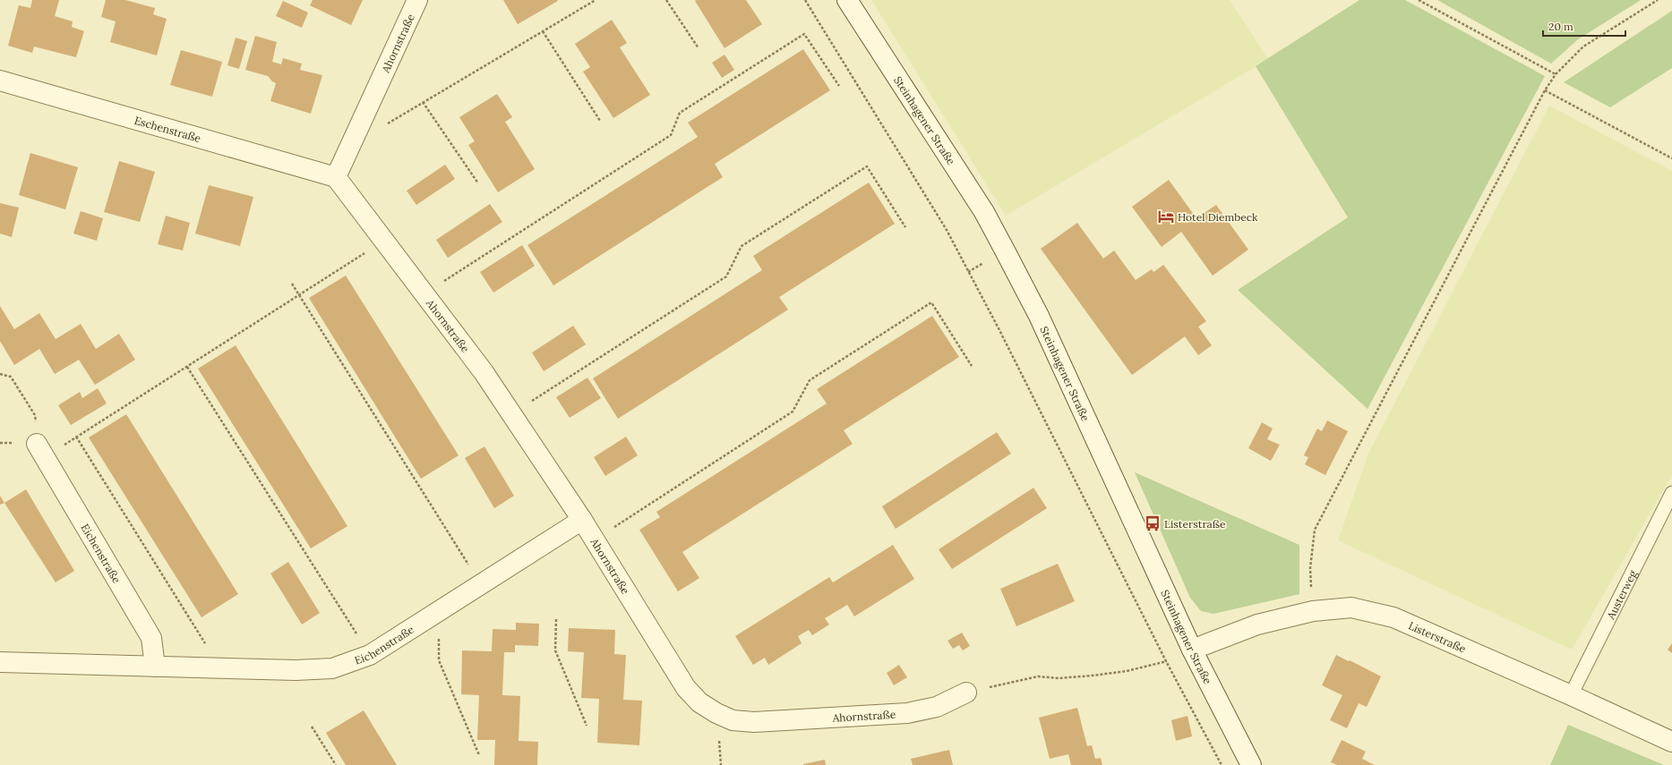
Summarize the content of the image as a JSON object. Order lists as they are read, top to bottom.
{
  "streets": {
    "street": [
      "Ahornstraße",
      "Steinhagener Straße",
      "Eschenstraße",
      "Eichenstraße",
      "Listerstraße"
    ],
    "lane": ["Austerweg"]
  },
  "crossings": [
    ["Ahornstraße", "Eschenstraße"],
    ["Ahornstraße", "Eichenstraße"],
    ["Steinhagener Straße", "Listerstraße"],
    ["Austerweg", "Listerstraße"]
  ],
  "places": {
    "hotel": ["Hotel Diembeck"],
    "bus stop": ["Listerstraße"]
  },
  "scale_bar": "20 m"
}
